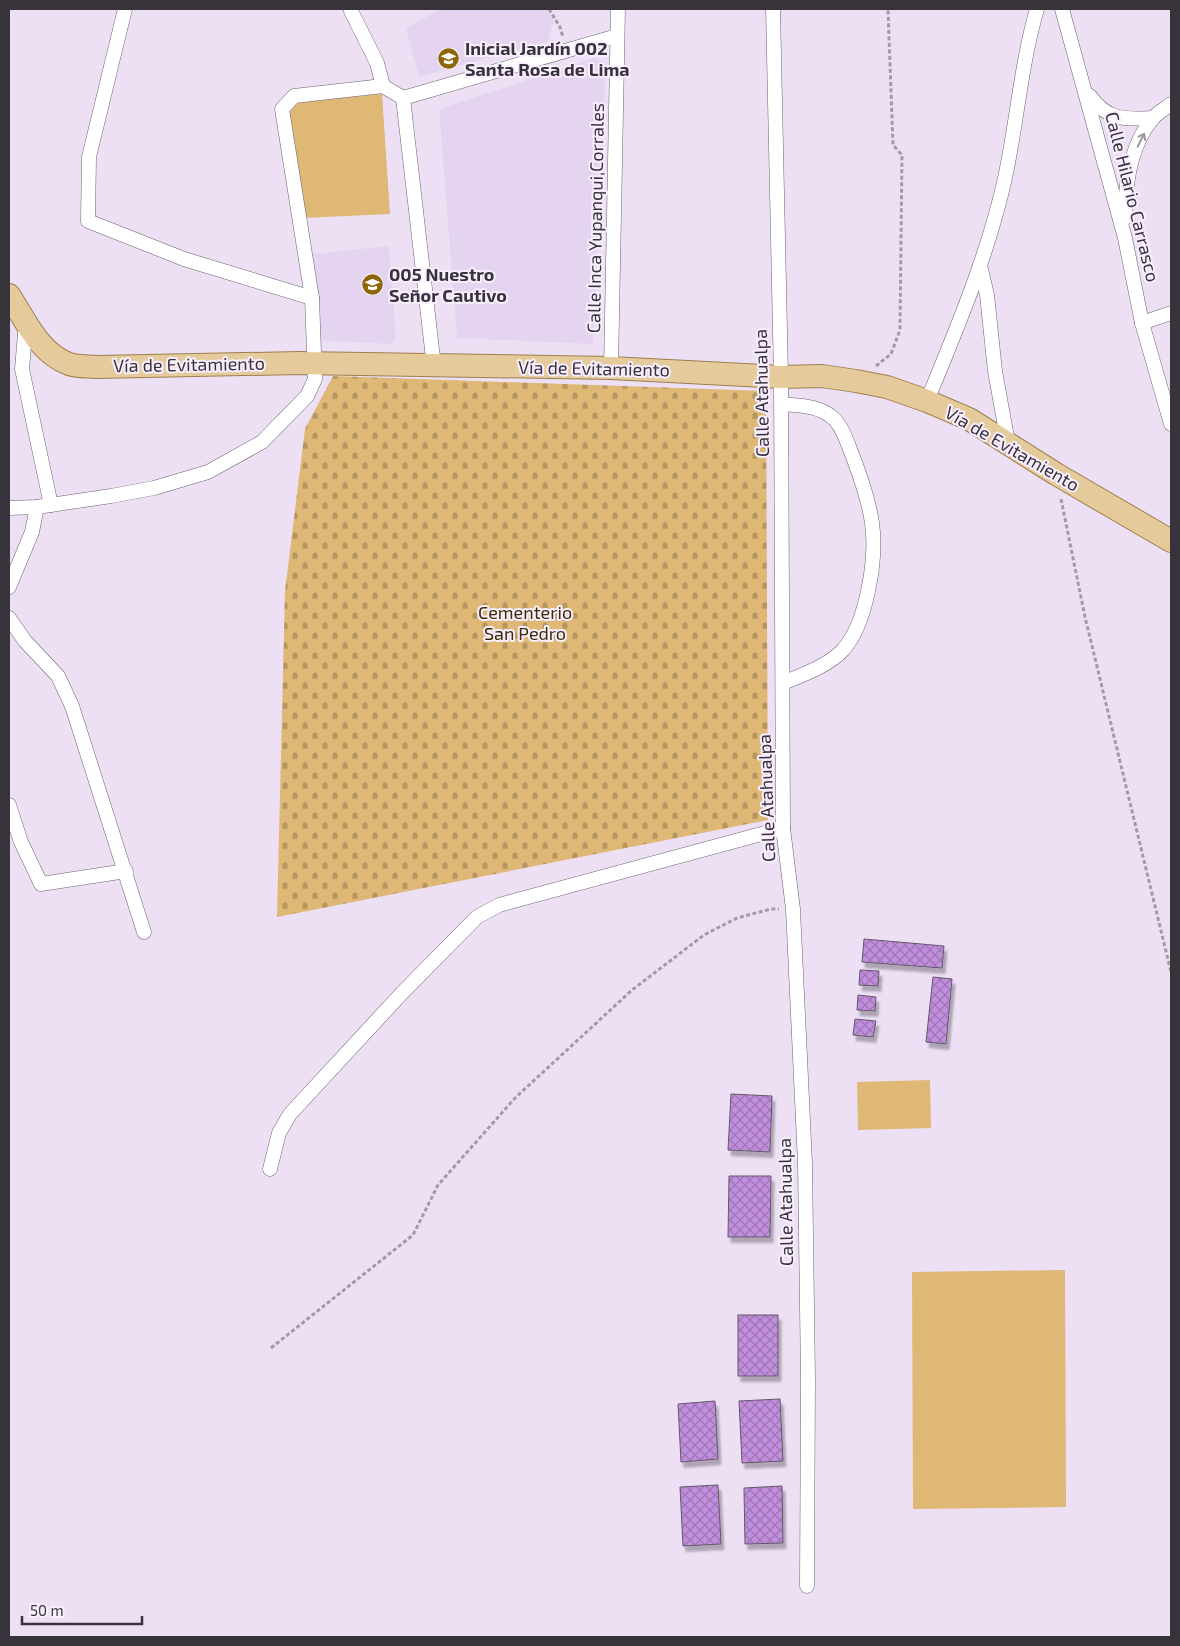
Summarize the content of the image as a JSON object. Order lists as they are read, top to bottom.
{
  "streets": {
    "main road": ["Vía de Evitamiento"],
    "street": ["Calle Hilario Carrasco", "Calle Inca Yupanqui,Corrales", "Calle Atahualpa"]
  },
  "crossings": [
    ["Calle Inca Yupanqui,Corrales", "Vía de Evitamiento"],
    ["Vía de Evitamiento", "Calle Atahualpa"]
  ],
  "parks": ["Cementerio San Pedro"],
  "places": {
    "school or university": ["Inicial Jardín 002 Santa Rosa de Lima", "005 Nuestro Señor Cautivo"]
  },
  "scale_bar": "50 m"
}
